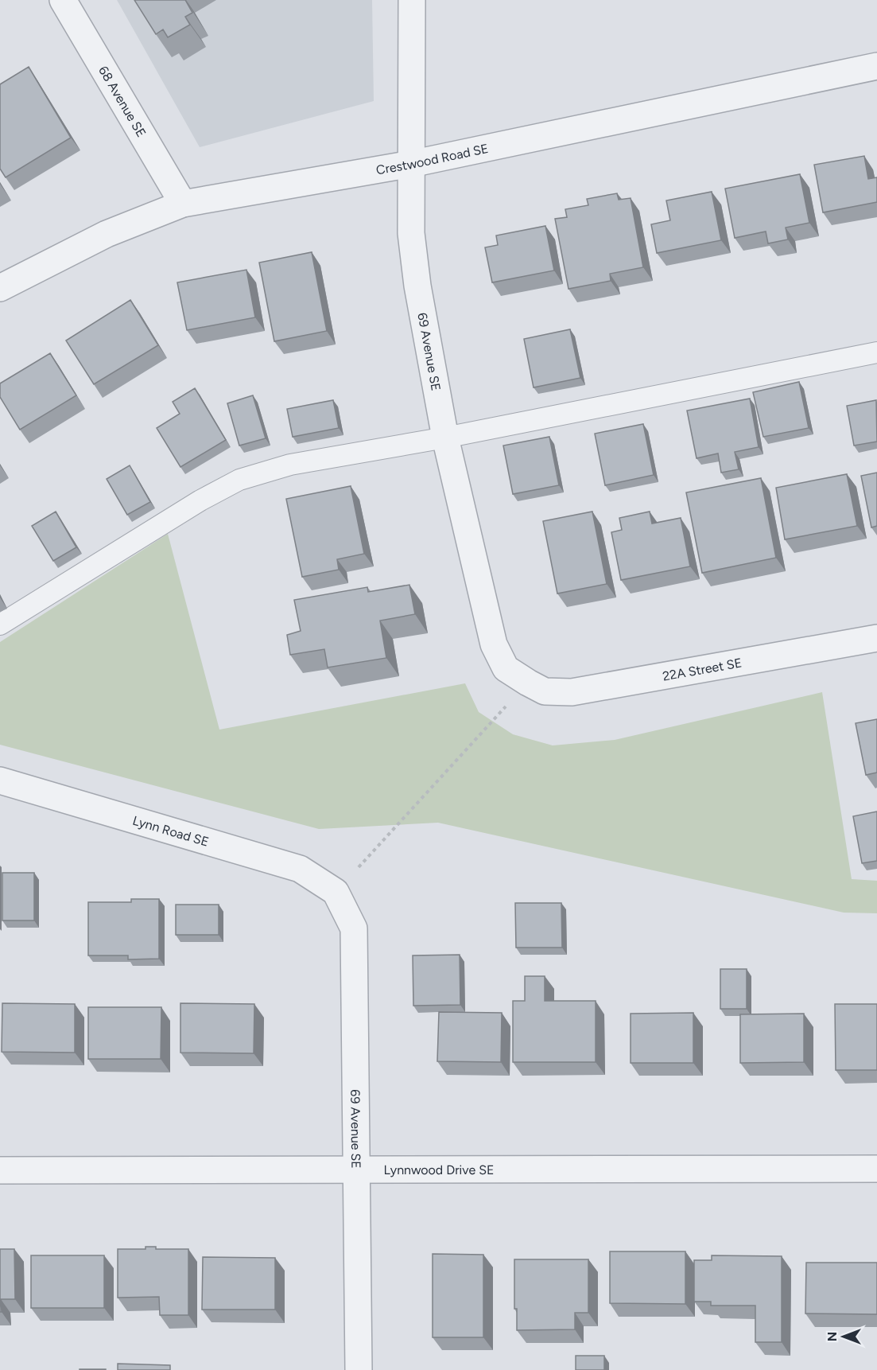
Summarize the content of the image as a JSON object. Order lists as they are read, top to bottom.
{
  "streets": {
    "street": [
      "68 Avenue SE",
      "Crestwood Road SE",
      "69 Avenue SE",
      "22A Street SE",
      "Lynn Road SE",
      "Lynnwood Drive SE"
    ]
  },
  "crossings": [
    ["68 Avenue SE", "Crestwood Road SE"],
    ["Crestwood Road SE", "69 Avenue SE"],
    ["69 Avenue SE", "22A Street SE"],
    ["69 Avenue SE", "Lynn Road SE"],
    ["69 Avenue SE", "Lynnwood Drive SE"]
  ],
  "north": "left"
}
